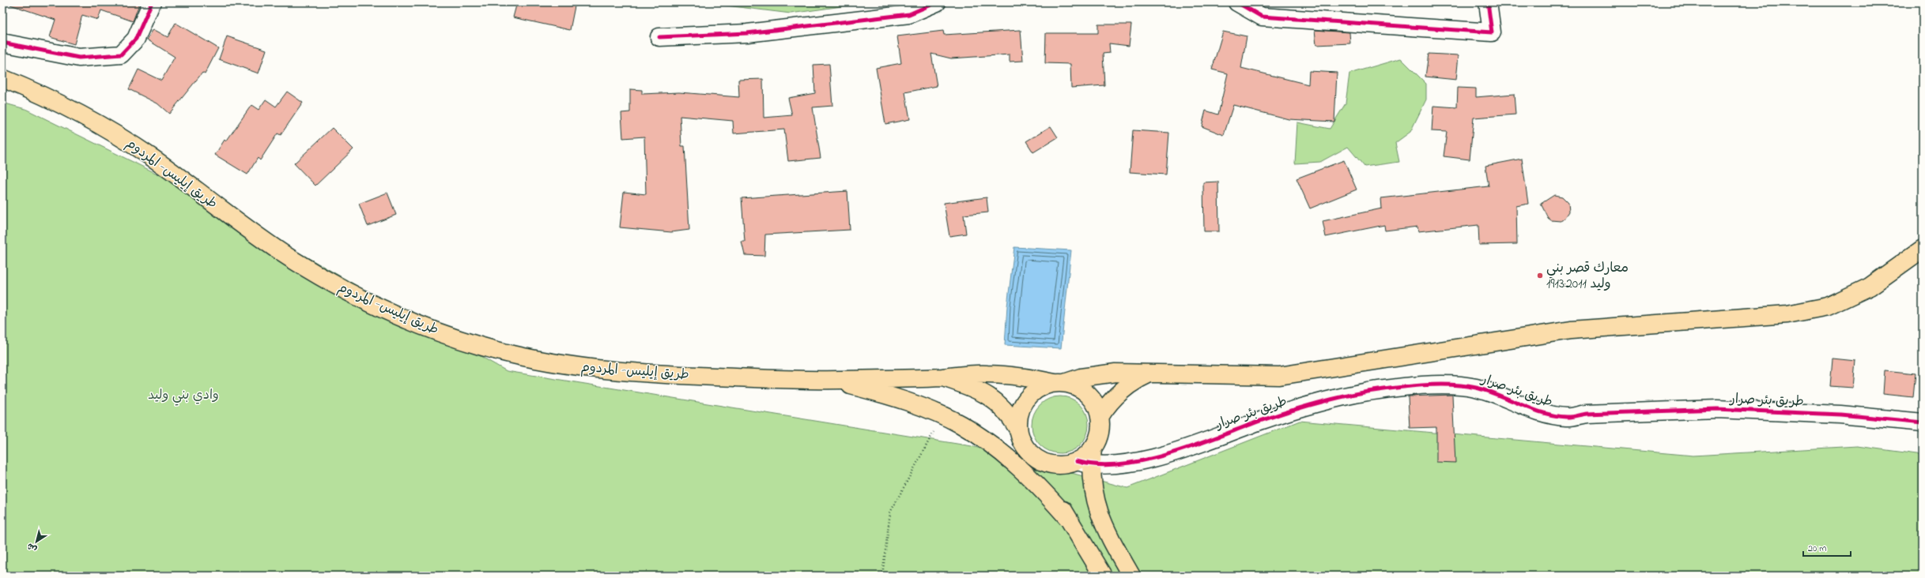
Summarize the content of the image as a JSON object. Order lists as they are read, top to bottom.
{
  "streets": {
    "highway": ["طريق إيليس- المردوم"],
    "street": ["طريق بئر صرار"]
  },
  "parks": ["وادي بني وليد"],
  "places": ["معارك قصر بني وليد 1913:2011"],
  "scale_bar": "20 m",
  "north": "bottom left"
}
